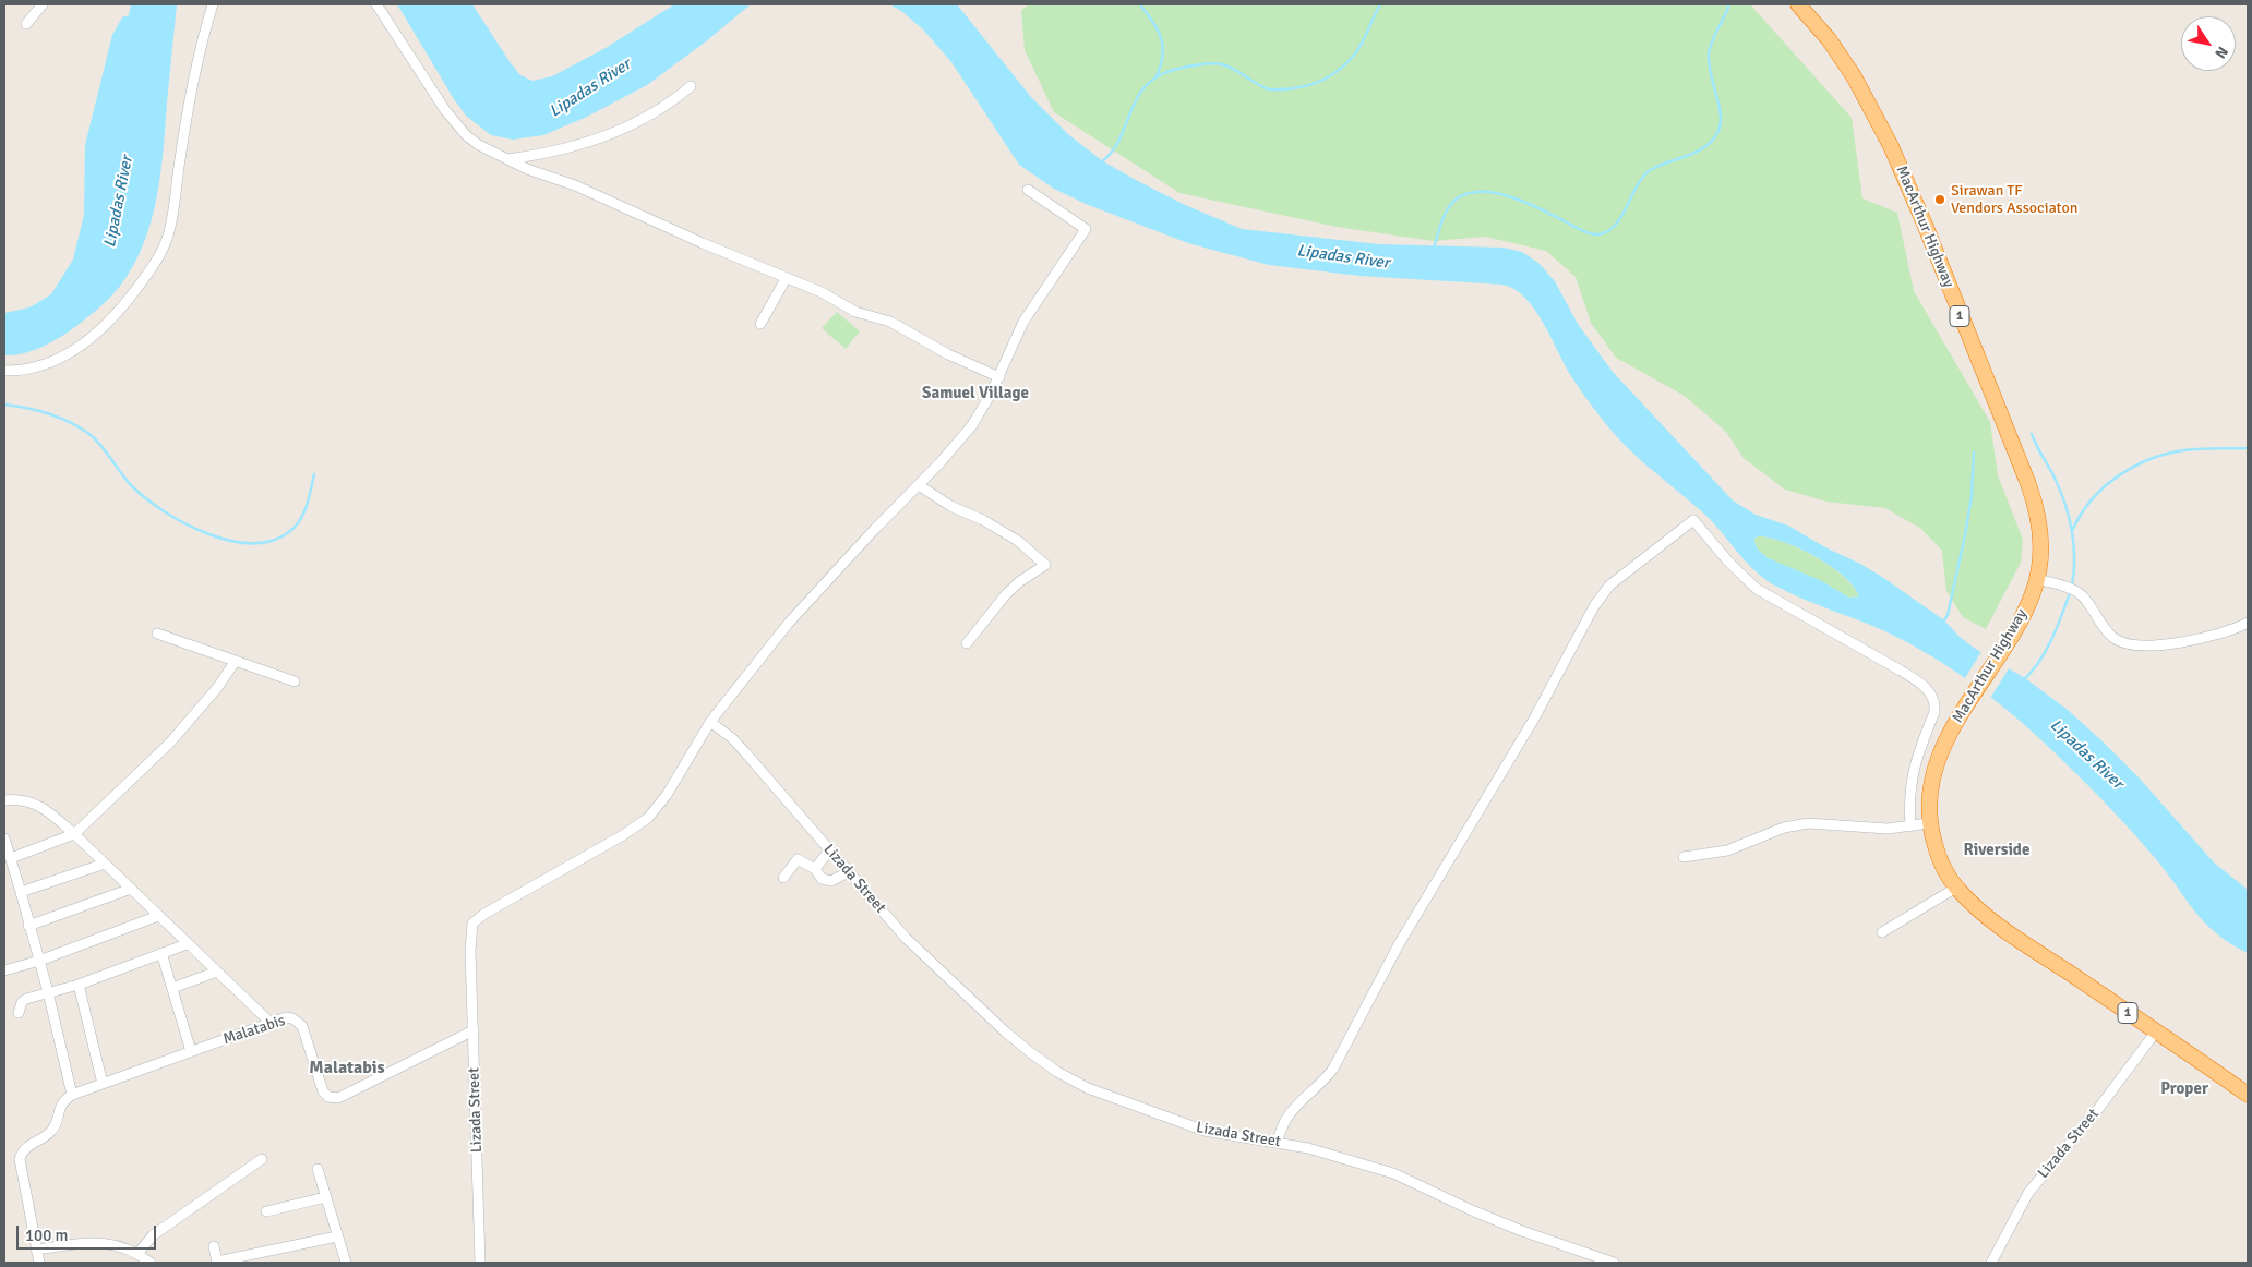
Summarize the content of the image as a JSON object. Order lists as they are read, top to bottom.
{
  "streets": {
    "highway": ["MacArthur Highway", "1"],
    "street": ["Lizada Street", "Malatabis"]
  },
  "crossings": [
    ["MacArthur Highway", "Lizada Street"],
    ["Lizada Street", "Malatabis"]
  ],
  "districts": [
    "Samuel Village",
    "Riverside",
    "Malatabis",
    "Proper"
  ],
  "water": ["Lipadas River"],
  "places": ["Sirawan TF Vendors Associaton"],
  "scale_bar": "100 m",
  "north": "bottom right"
}
